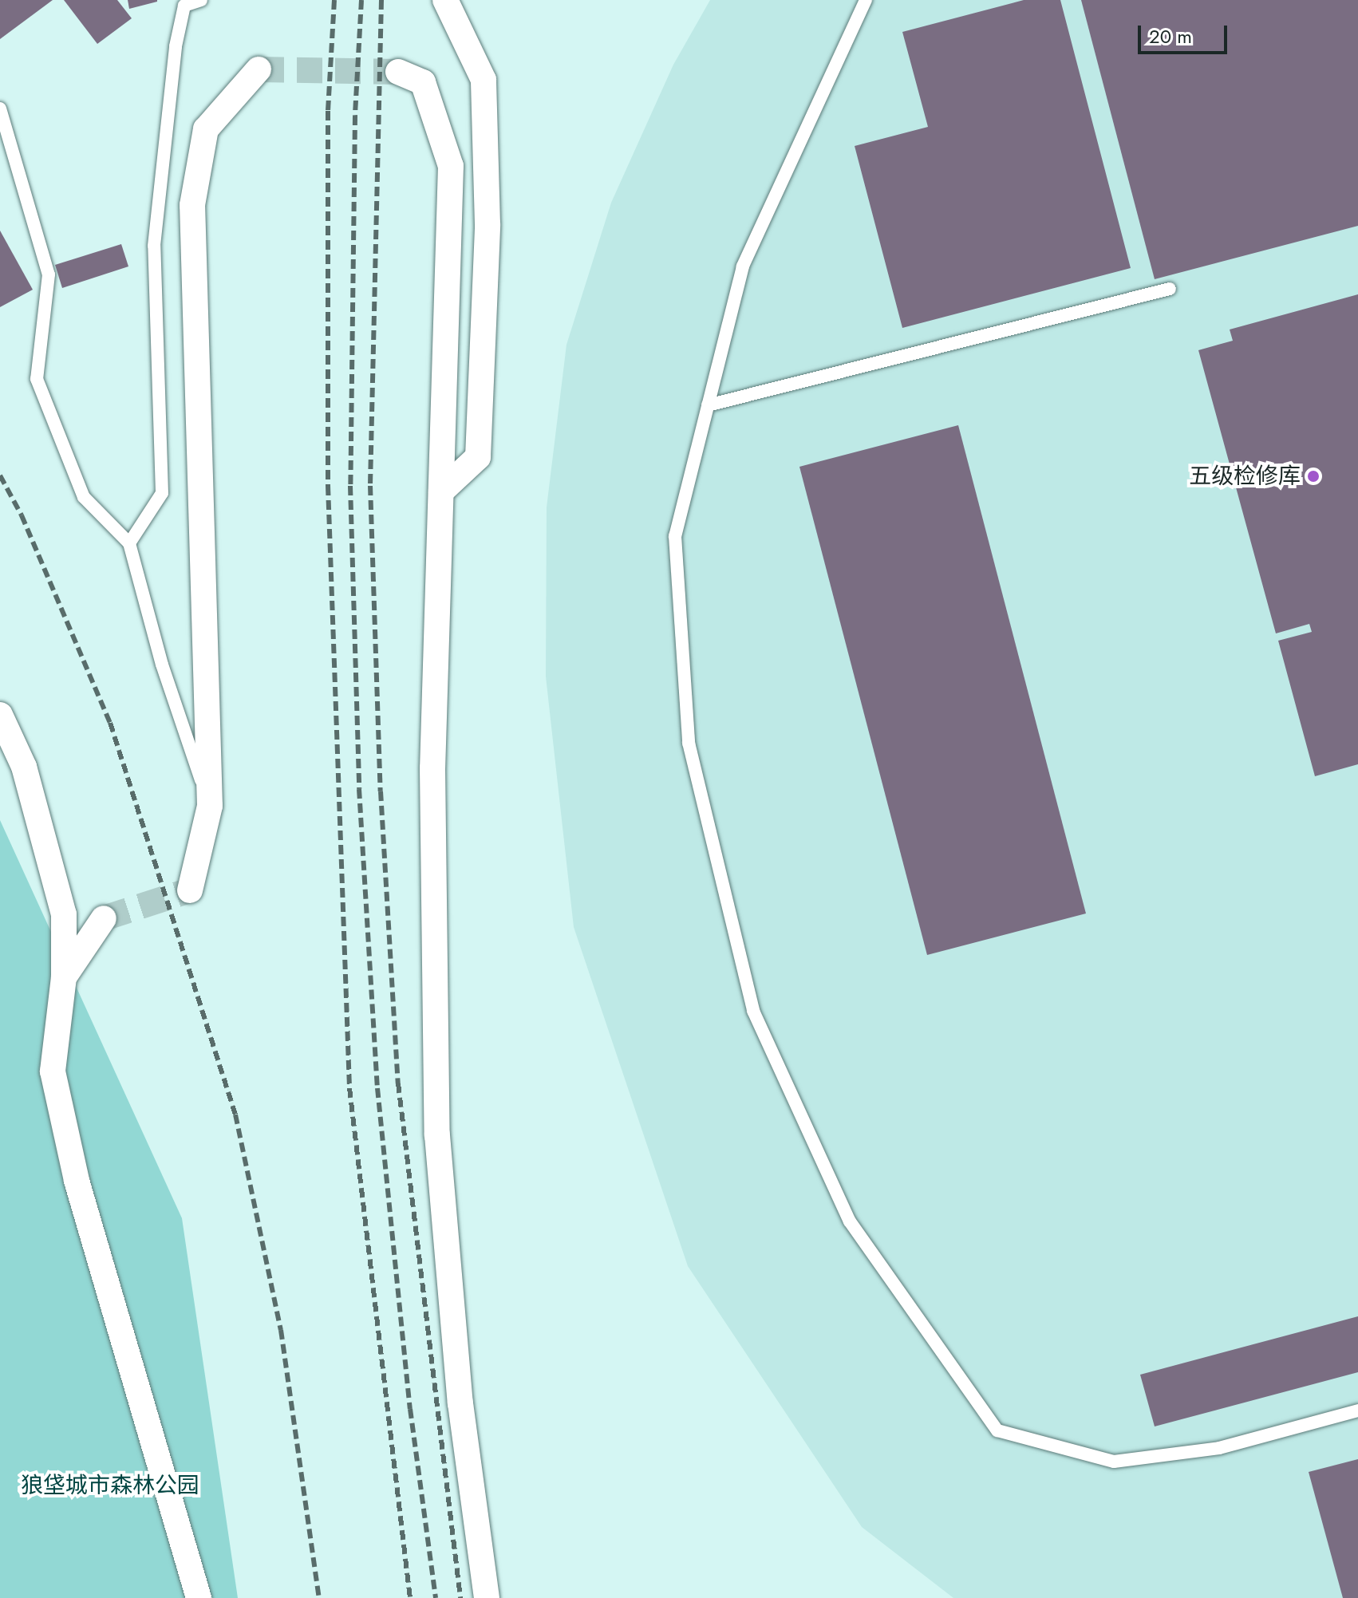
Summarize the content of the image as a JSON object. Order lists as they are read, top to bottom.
{
  "parks": ["狼垡城市森林公园"],
  "places": ["五级检修库"],
  "scale_bar": "20 m"
}
